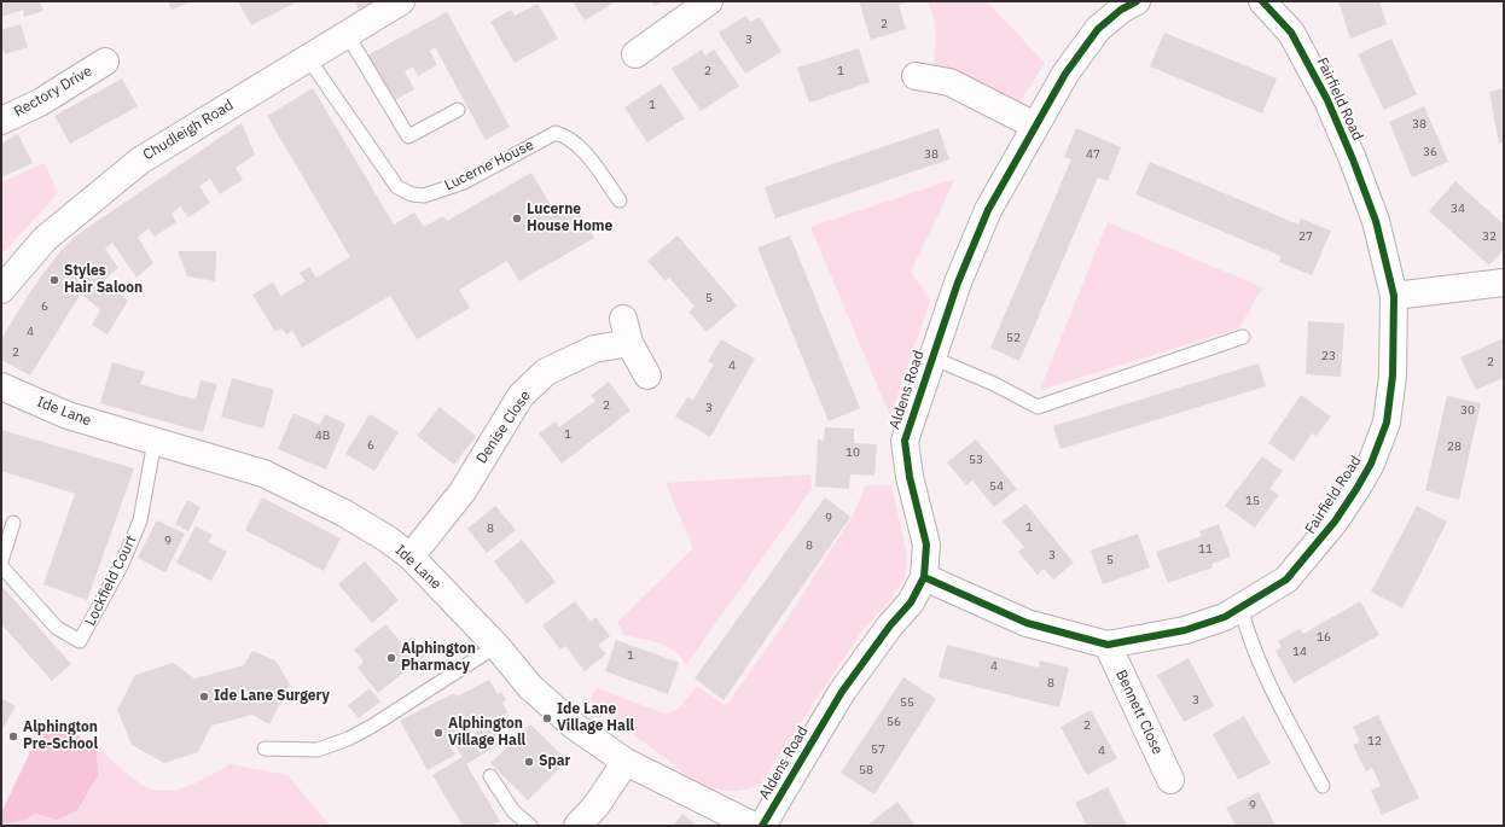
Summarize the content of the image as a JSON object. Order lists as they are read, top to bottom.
{
  "streets": {
    "street": [
      "Rectory Drive",
      "Fairfield Road",
      "Chudleigh Road",
      "Aldens Road",
      "Ide Lane",
      "Denise Close",
      "Bennett Close"
    ],
    "lane": ["Lucerne House", "Lockfield Court"]
  },
  "crossings": [
    ["Fairfield Road", "Aldens Road"],
    ["Fairfield Road", "Bennett Close"],
    ["Chudleigh Road", "Lucerne House"],
    ["Ide Lane", "Denise Close"],
    ["Ide Lane", "Lockfield Court"]
  ],
  "places": [
    "Lucerne House Home",
    "Styles Hair Saloon",
    "Alphington Pharmacy",
    "Ide Lane Surgery",
    "Ide Lane Village Hall",
    "Alphington Village Hall",
    "Alphington Pre-School",
    "Spar"
  ],
  "house_numbers": [
    "2",
    "3",
    "2",
    "1",
    "1",
    "38",
    "36",
    "38",
    "47",
    "34",
    "27",
    "32",
    "5",
    "6",
    "4",
    "52",
    "2",
    "23",
    "2",
    "4",
    "2",
    "3",
    "30",
    "1",
    "4B",
    "6",
    "28",
    "10",
    "53",
    "54",
    "15",
    "9",
    "1",
    "8",
    "9",
    "8",
    "11",
    "3",
    "5",
    "16",
    "14",
    "1",
    "4",
    "8",
    "3",
    "55",
    "56",
    "2",
    "12",
    "57",
    "4",
    "58",
    "9"
  ]
}
